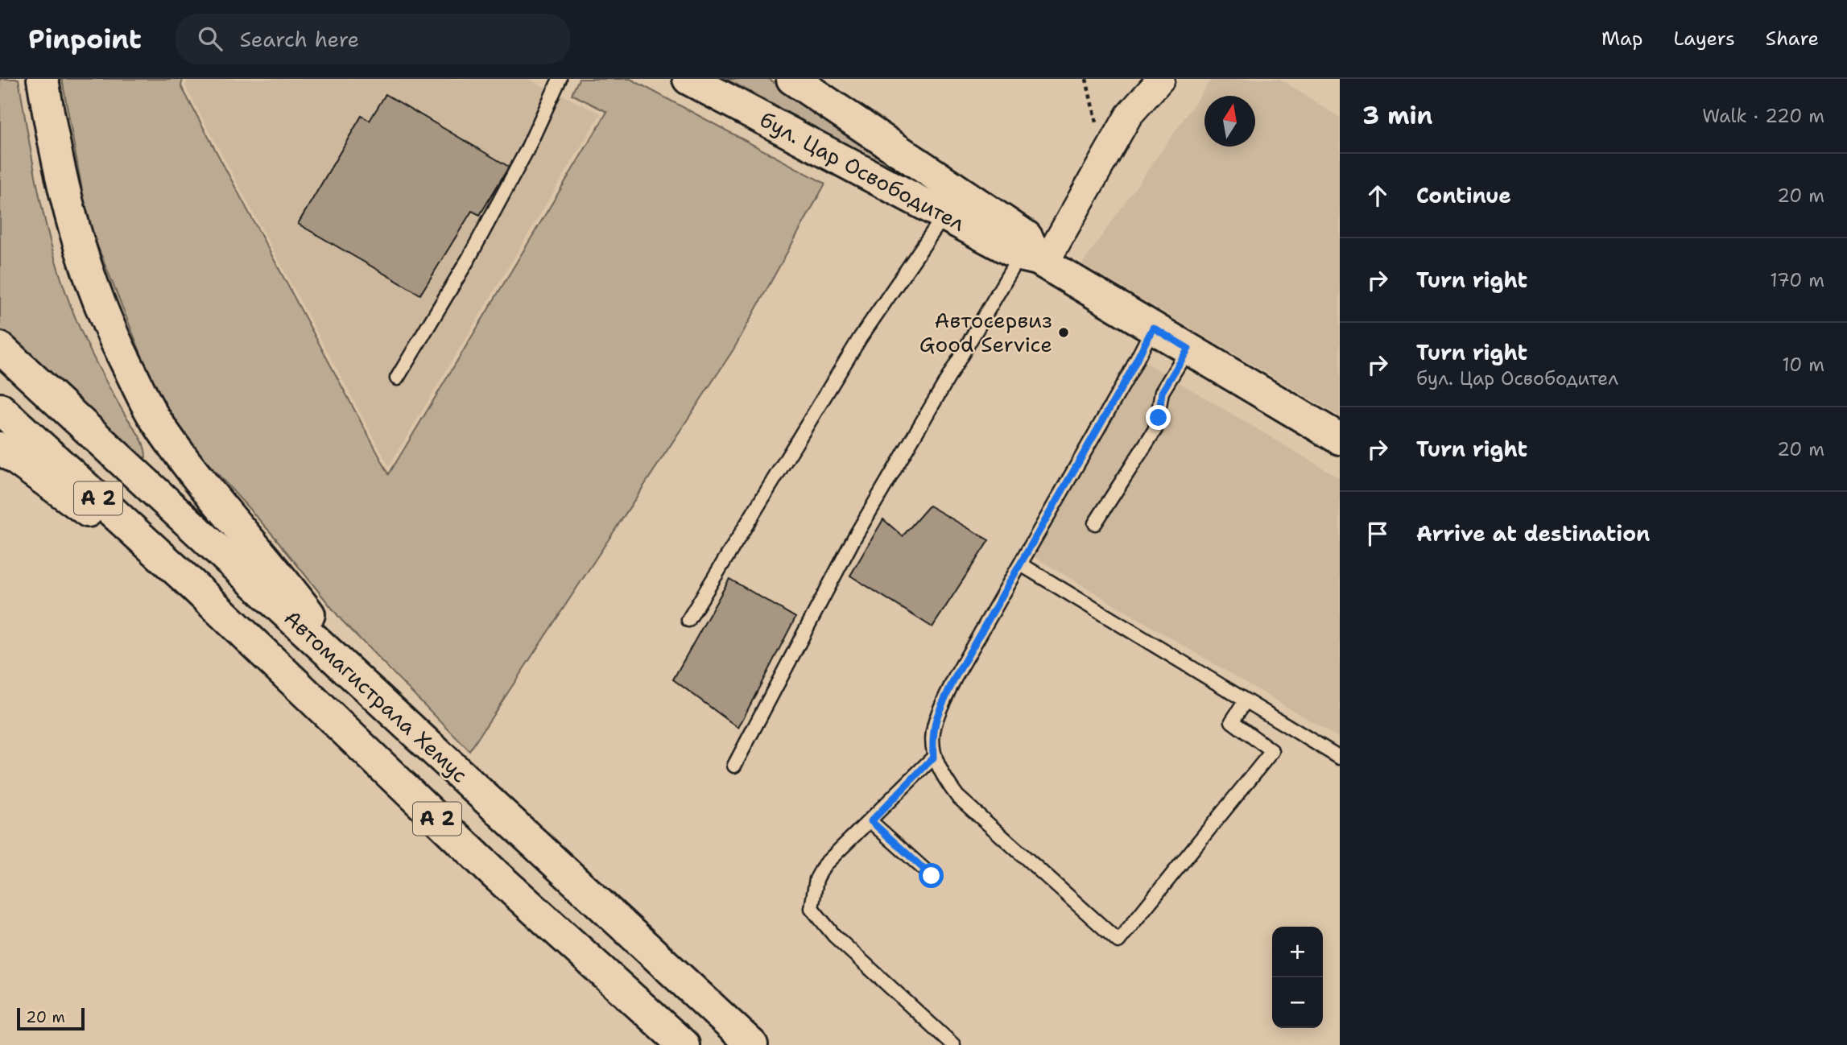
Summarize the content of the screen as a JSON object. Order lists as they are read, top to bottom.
{
  "streets": {
    "main road": ["бул. Цар Освободител", "A 2", "Автомагистрала Хемус"]
  },
  "places": ["Автосервиз Good Service"],
  "scale_bar": "20 m",
  "north": "top",
  "page": {
    "header": "Pinpoint",
    "search": "Search here",
    "nav": ["Map", "Layers", "Share"],
    "heading": ["3 min", "Walk · 220 m"],
    "list": [
      ["Continue", "20 m"],
      ["Turn right", "170 m"],
      ["Turn right", "бул. Цар Освободител", "10 m"],
      ["Turn right", "20 m"],
      "Arrive at destination"
    ],
    "map_buttons": ["+", "−"],
    "scale": "20 m"
  }
}
